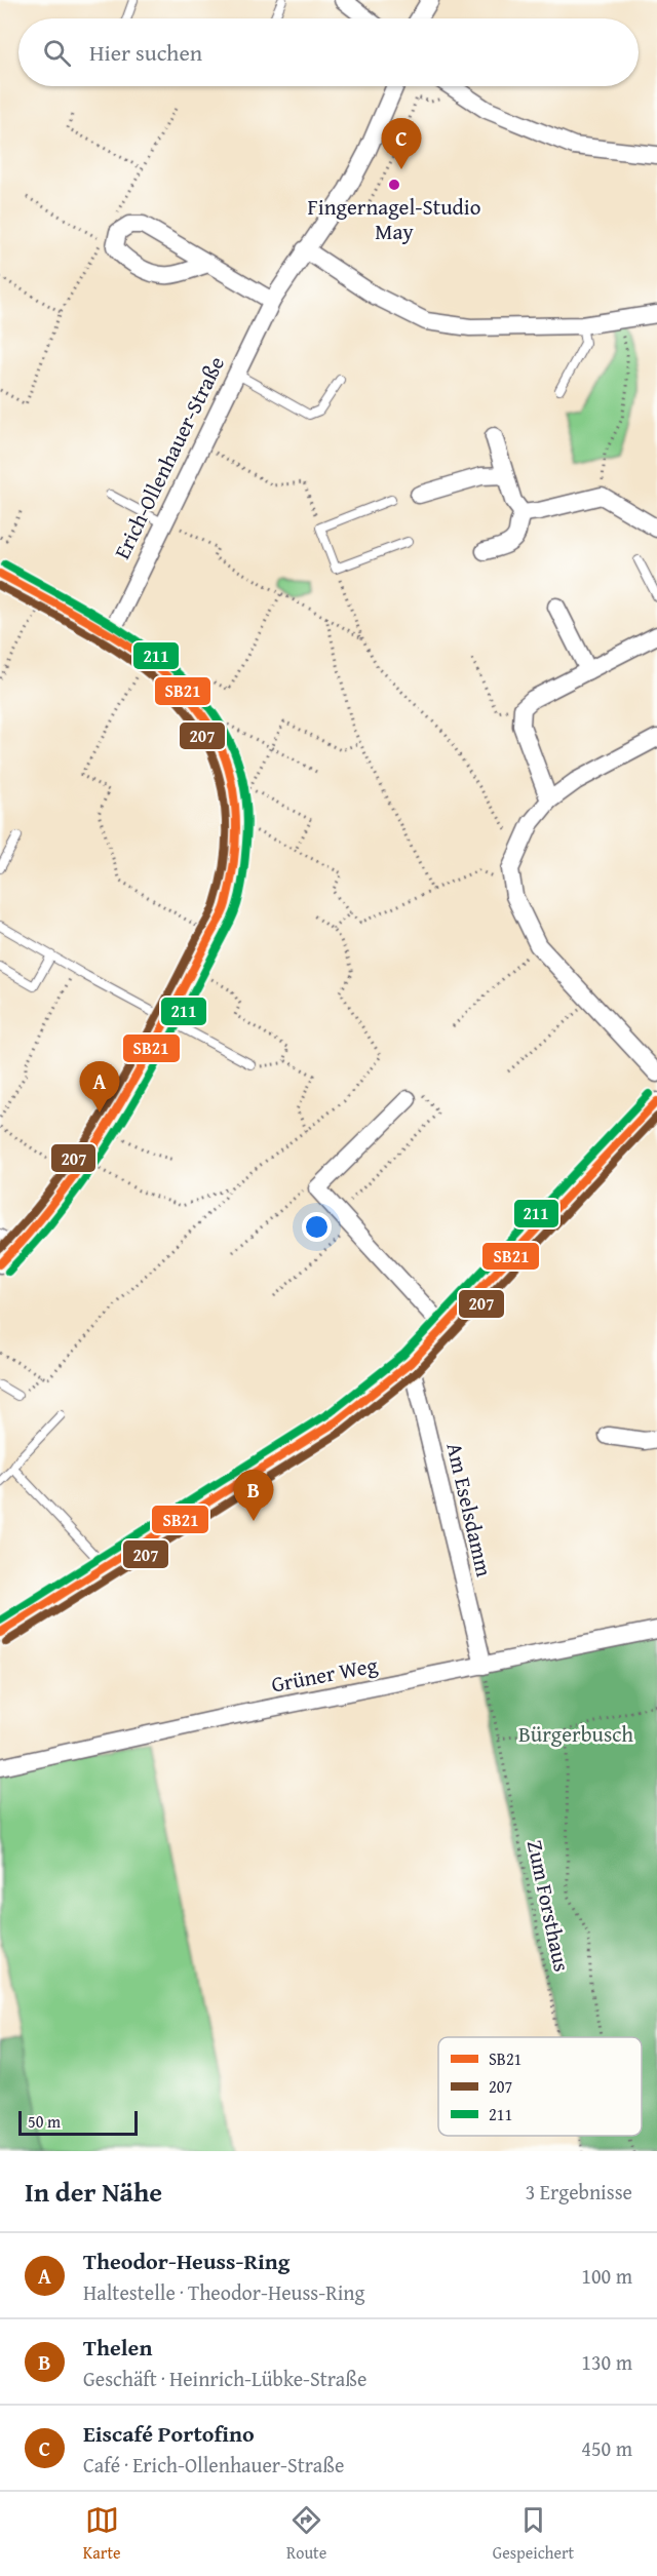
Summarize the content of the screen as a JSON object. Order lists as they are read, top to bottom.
{
  "streets": {
    "street": ["Erich-Ollenhauer-Straße", "Am Eselsdamm", "Grüner Weg"],
    "path": ["Zum Forsthaus"]
  },
  "crossings": [
    ["Am Eselsdamm", "Grüner Weg"],
    ["Am Eselsdamm", "Zum Forsthaus"],
    ["Grüner Weg", "Zum Forsthaus"]
  ],
  "parks": ["Bürgerbusch"],
  "places": ["Fingernagel-Studio May"],
  "lines": ["transit line 211", "transit line SB21", "transit line 207"],
  "legend": ["SB21", "207", "211"],
  "scale_bar": "50 m",
  "page": {
    "search": "Hier suchen",
    "pins": ["C", "A", "B"],
    "scale": "50 m",
    "heading": ["In der Nähe", "3 Ergebnisse"],
    "list": [
      {
        "mark": "A",
        "name": "Theodor-Heuss-Ring",
        "note": "Haltestelle · Theodor-Heuss-Ring",
        "value": "100 m"
      },
      {
        "mark": "B",
        "name": "Thelen",
        "note": "Geschäft · Heinrich-Lübke-Straße",
        "value": "130 m"
      },
      {
        "mark": "C",
        "name": "Eiscafé Portofino",
        "note": "Café · Erich-Ollenhauer-Straße",
        "value": "450 m"
      }
    ],
    "nav": ["Karte", "Route", "Gespeichert"]
  }
}
